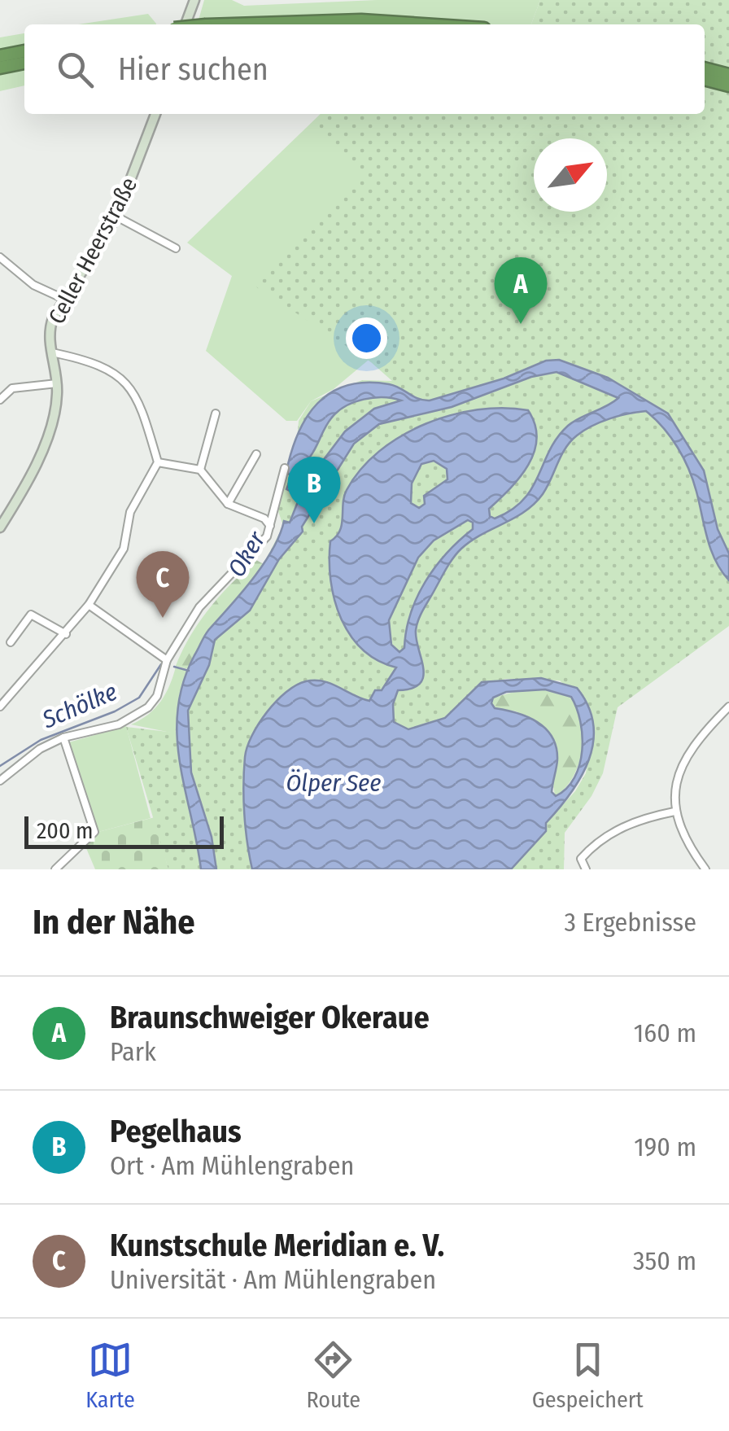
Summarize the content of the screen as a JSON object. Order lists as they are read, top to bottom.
{
  "streets": {
    "main road": ["Celler Heerstraße"]
  },
  "water": ["Oker", "Schölke", "Ölper See"],
  "scale_bar": "200 m",
  "north": "top right",
  "page": {
    "search": "Hier suchen",
    "pins": ["A", "B", "C"],
    "scale": "200 m",
    "heading": ["In der Nähe", "3 Ergebnisse"],
    "list": [
      {
        "mark": "A",
        "name": "Braunschweiger Okeraue",
        "note": "Park",
        "value": "160 m"
      },
      {
        "mark": "B",
        "name": "Pegelhaus",
        "note": "Ort · Am Mühlengraben",
        "value": "190 m"
      },
      {
        "mark": "C",
        "name": "Kunstschule Meridian e. V.",
        "note": "Universität · Am Mühlengraben",
        "value": "350 m"
      }
    ],
    "nav": ["Karte", "Route", "Gespeichert"]
  }
}
